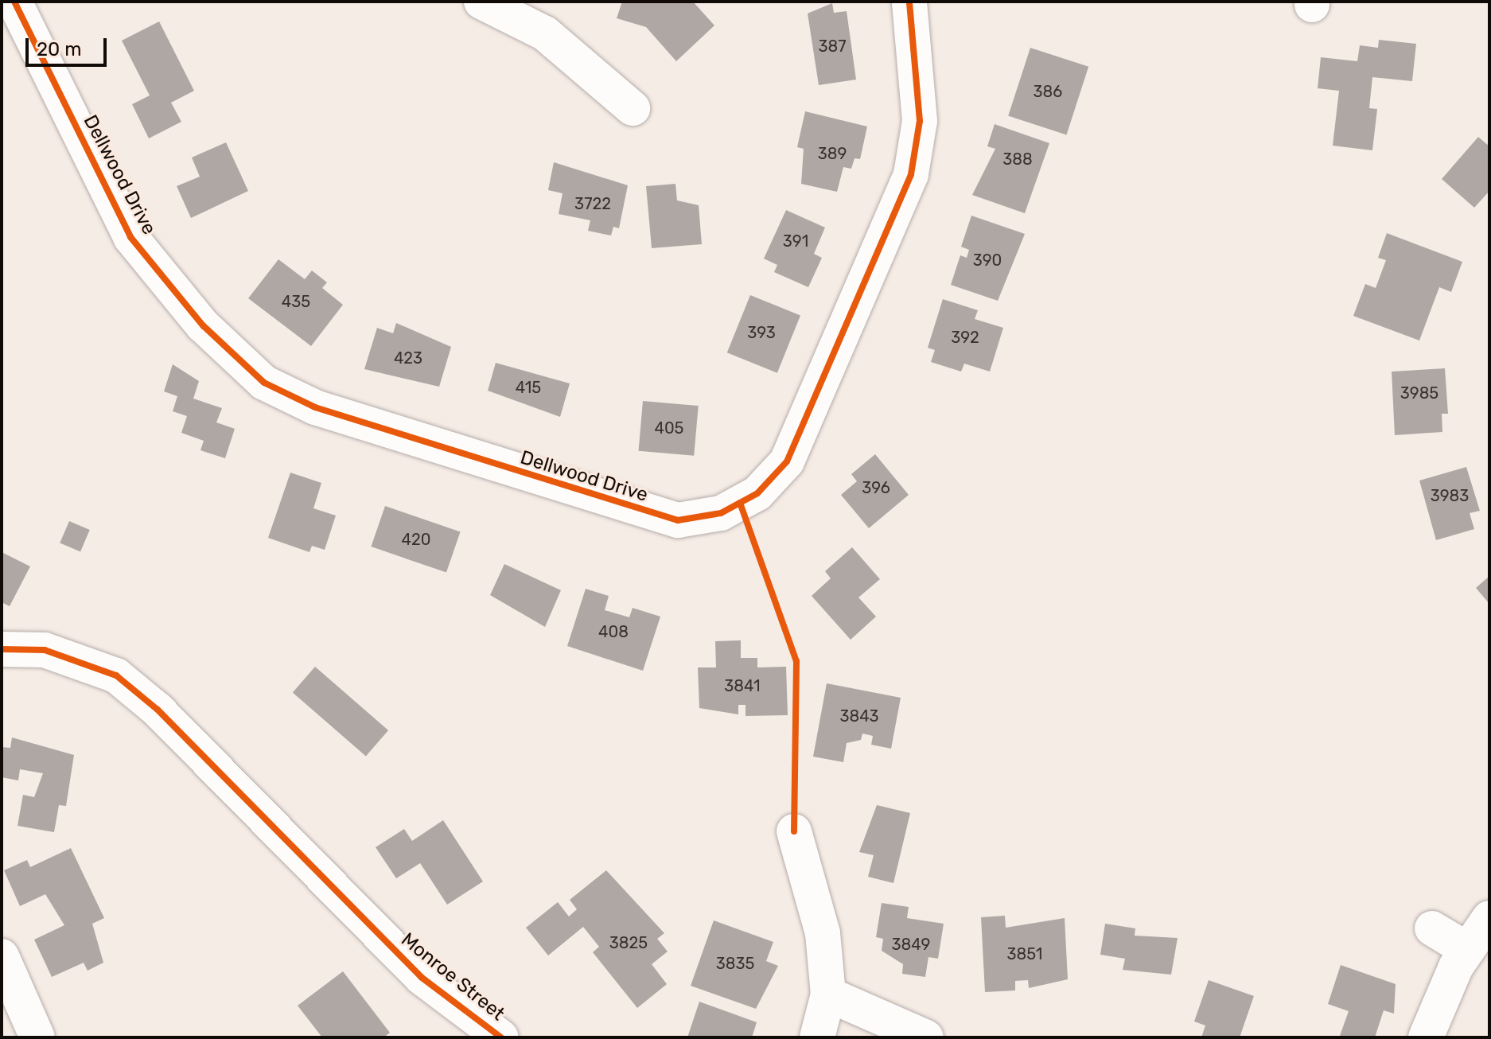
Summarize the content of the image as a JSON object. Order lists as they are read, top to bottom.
{
  "streets": {
    "street": ["Dellwood Drive", "Monroe Street"]
  },
  "house_numbers": [
    "387",
    "386",
    "389",
    "388",
    "3722",
    "391",
    "390",
    "435",
    "393",
    "392",
    "423",
    "415",
    "3985",
    "405",
    "396",
    "3983",
    "420",
    "408",
    "3841",
    "3843",
    "3825",
    "3849",
    "3851",
    "3835"
  ],
  "scale_bar": "20 m"
}
